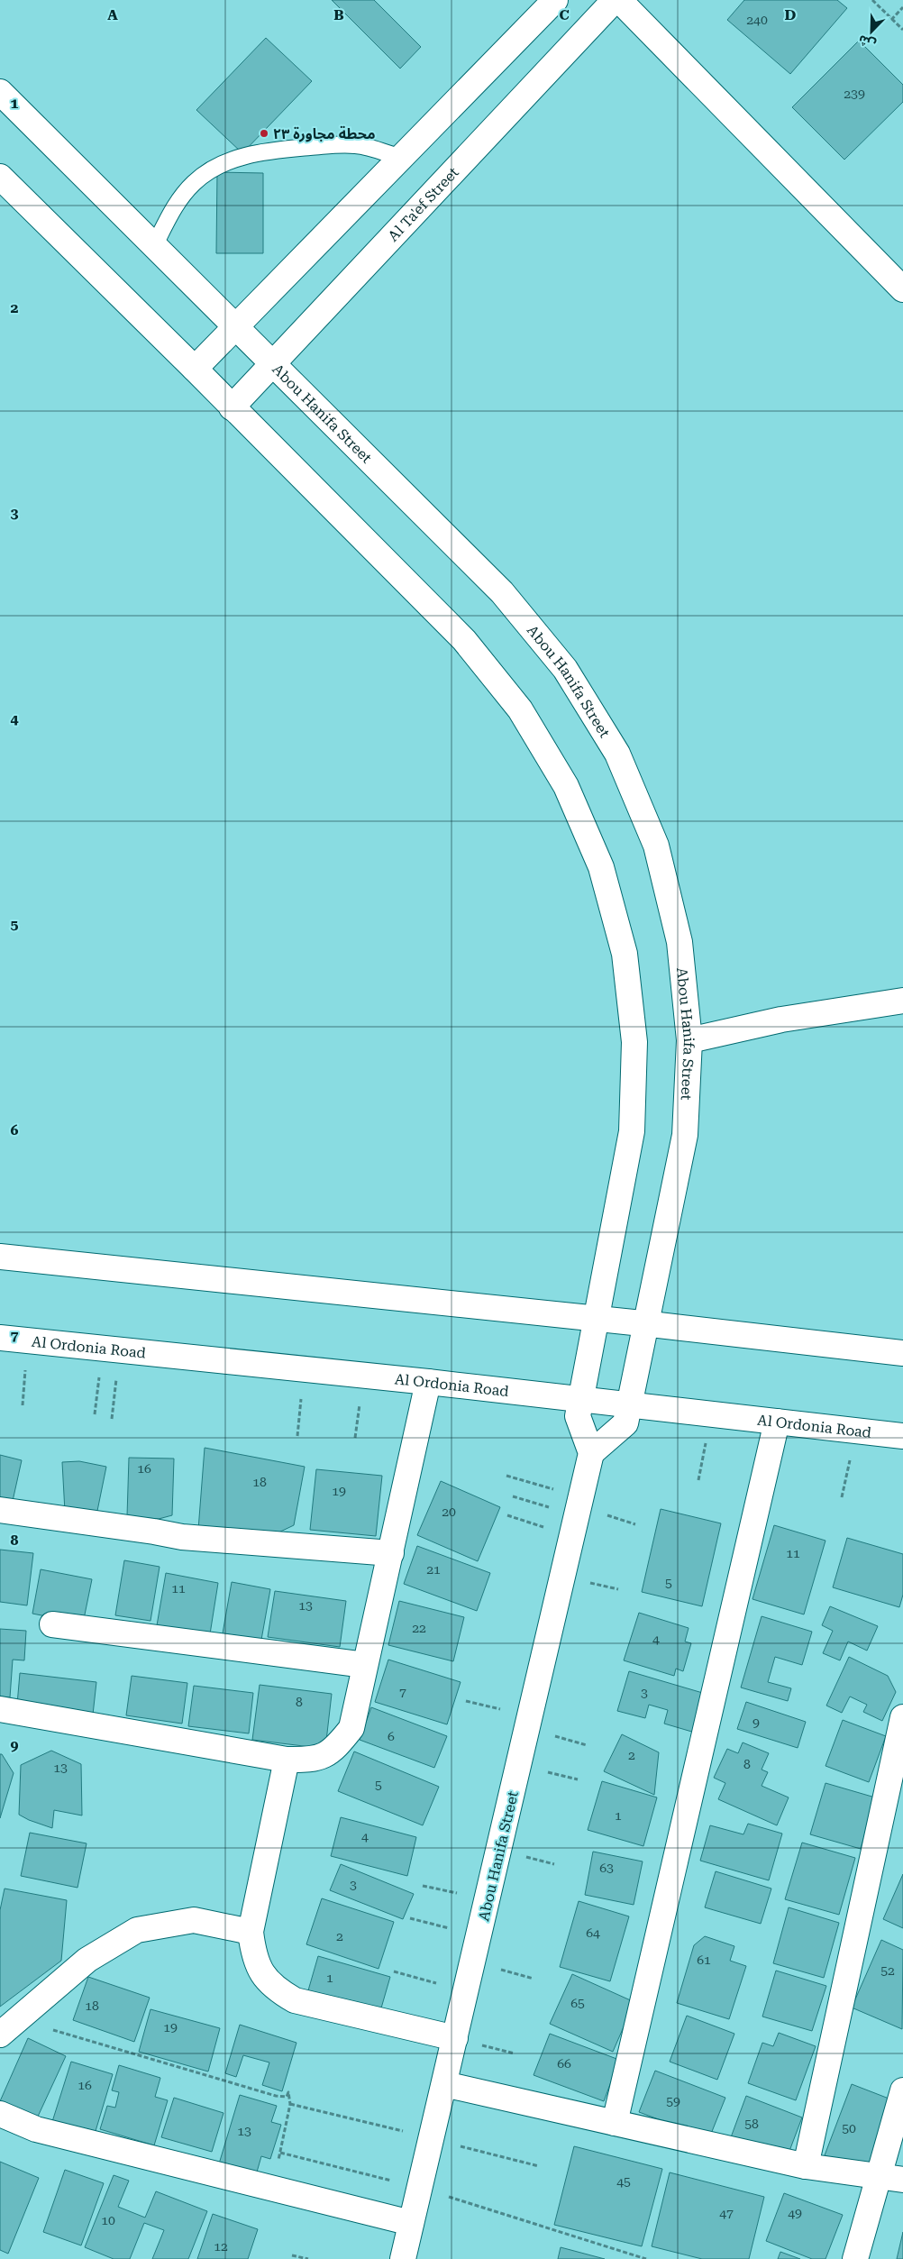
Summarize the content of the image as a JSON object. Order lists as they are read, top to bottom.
{
  "streets": {
    "street": ["Al Ta'ef Street", "Abou Hanifa Street", "Al Ordonia Road"]
  },
  "crossings": [
    ["Al Ta'ef Street", "Abou Hanifa Street"],
    ["Abou Hanifa Street", "Al Ordonia Road"]
  ],
  "places": ["محطة مجاورة ٢٣"],
  "house_numbers": [
    "240",
    "239",
    "16",
    "18",
    "19",
    "20",
    "11",
    "21",
    "5",
    "11",
    "13",
    "22",
    "4",
    "7",
    "3",
    "8",
    "9",
    "6",
    "2",
    "8",
    "13",
    "5",
    "1",
    "4",
    "63",
    "3",
    "64",
    "2",
    "61",
    "52",
    "1",
    "65",
    "18",
    "19",
    "66",
    "16",
    "59",
    "58",
    "50",
    "13",
    "45",
    "47",
    "49",
    "10",
    "12"
  ],
  "north": "bottom left",
  "grid": {
    "columns": [
      "A",
      "B",
      "C",
      "D"
    ],
    "rows": [
      "1",
      "2",
      "3",
      "4",
      "5",
      "6",
      "7",
      "8",
      "9"
    ]
  }
}
